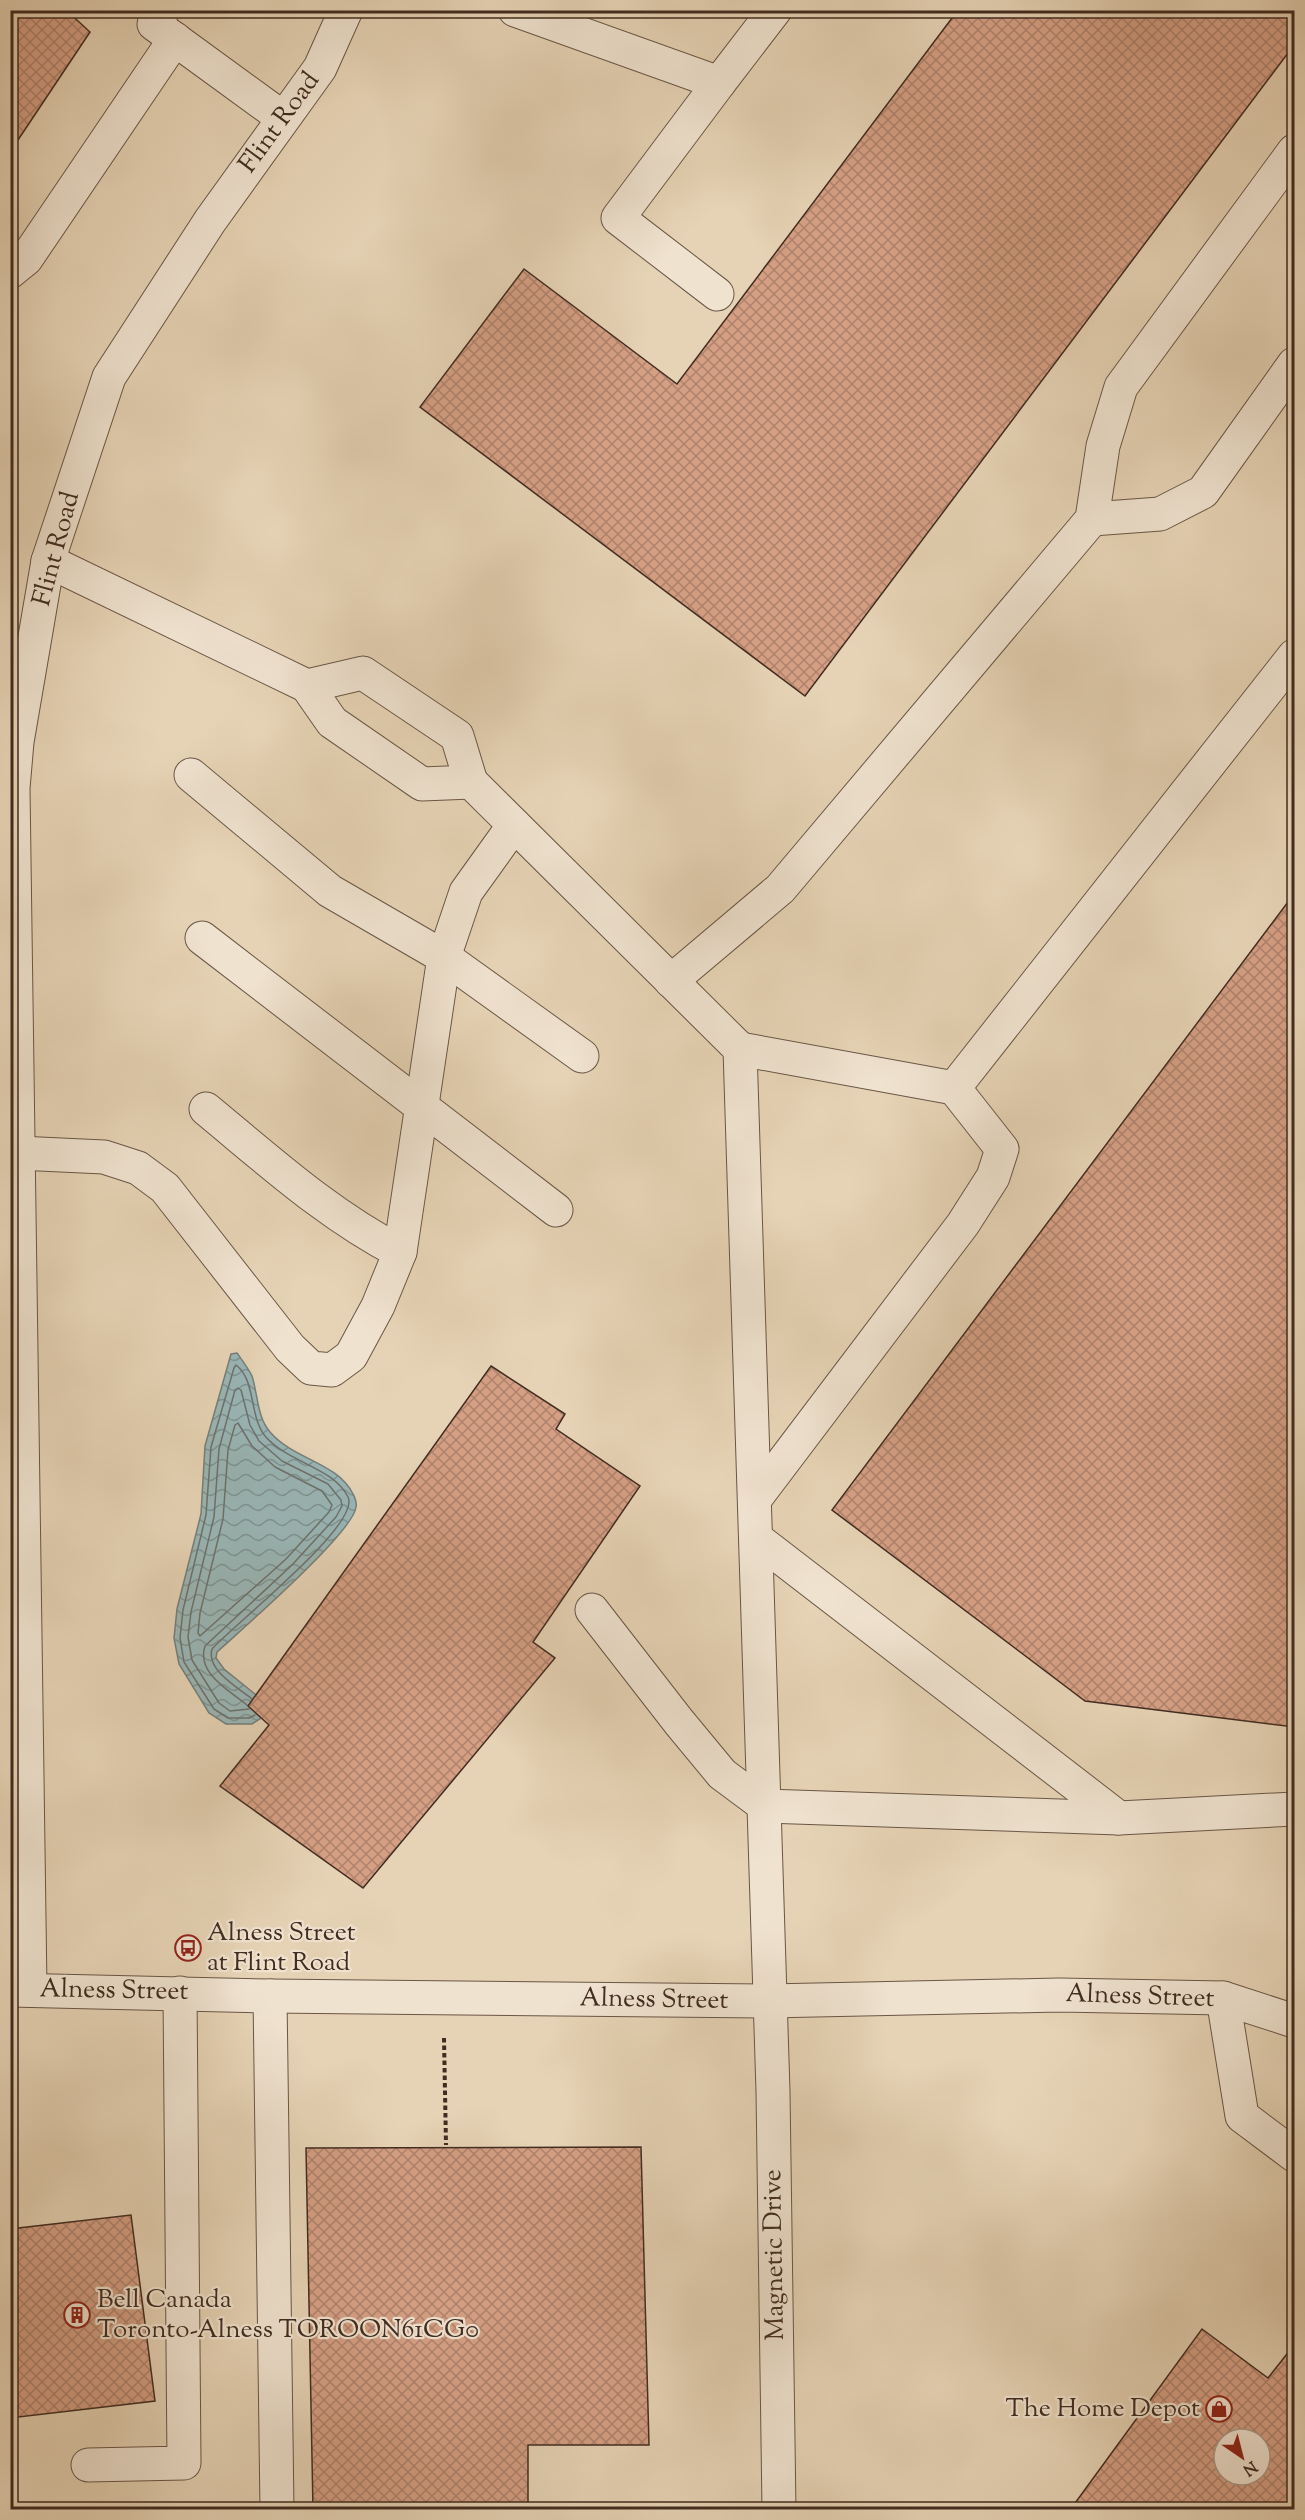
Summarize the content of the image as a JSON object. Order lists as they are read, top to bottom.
{
  "streets": {
    "street": ["Flint Road", "Alness Street", "Magnetic Drive"]
  },
  "crossings": [
    ["Flint Road", "Alness Street"],
    ["Alness Street", "Magnetic Drive"]
  ],
  "places": {
    "bus stop": ["Alness Street at Flint Road"],
    "building": ["Bell Canada Toronto-Alness TOROON61CG0"],
    "shop": ["The Home Depot"]
  },
  "north": "bottom right"
}
